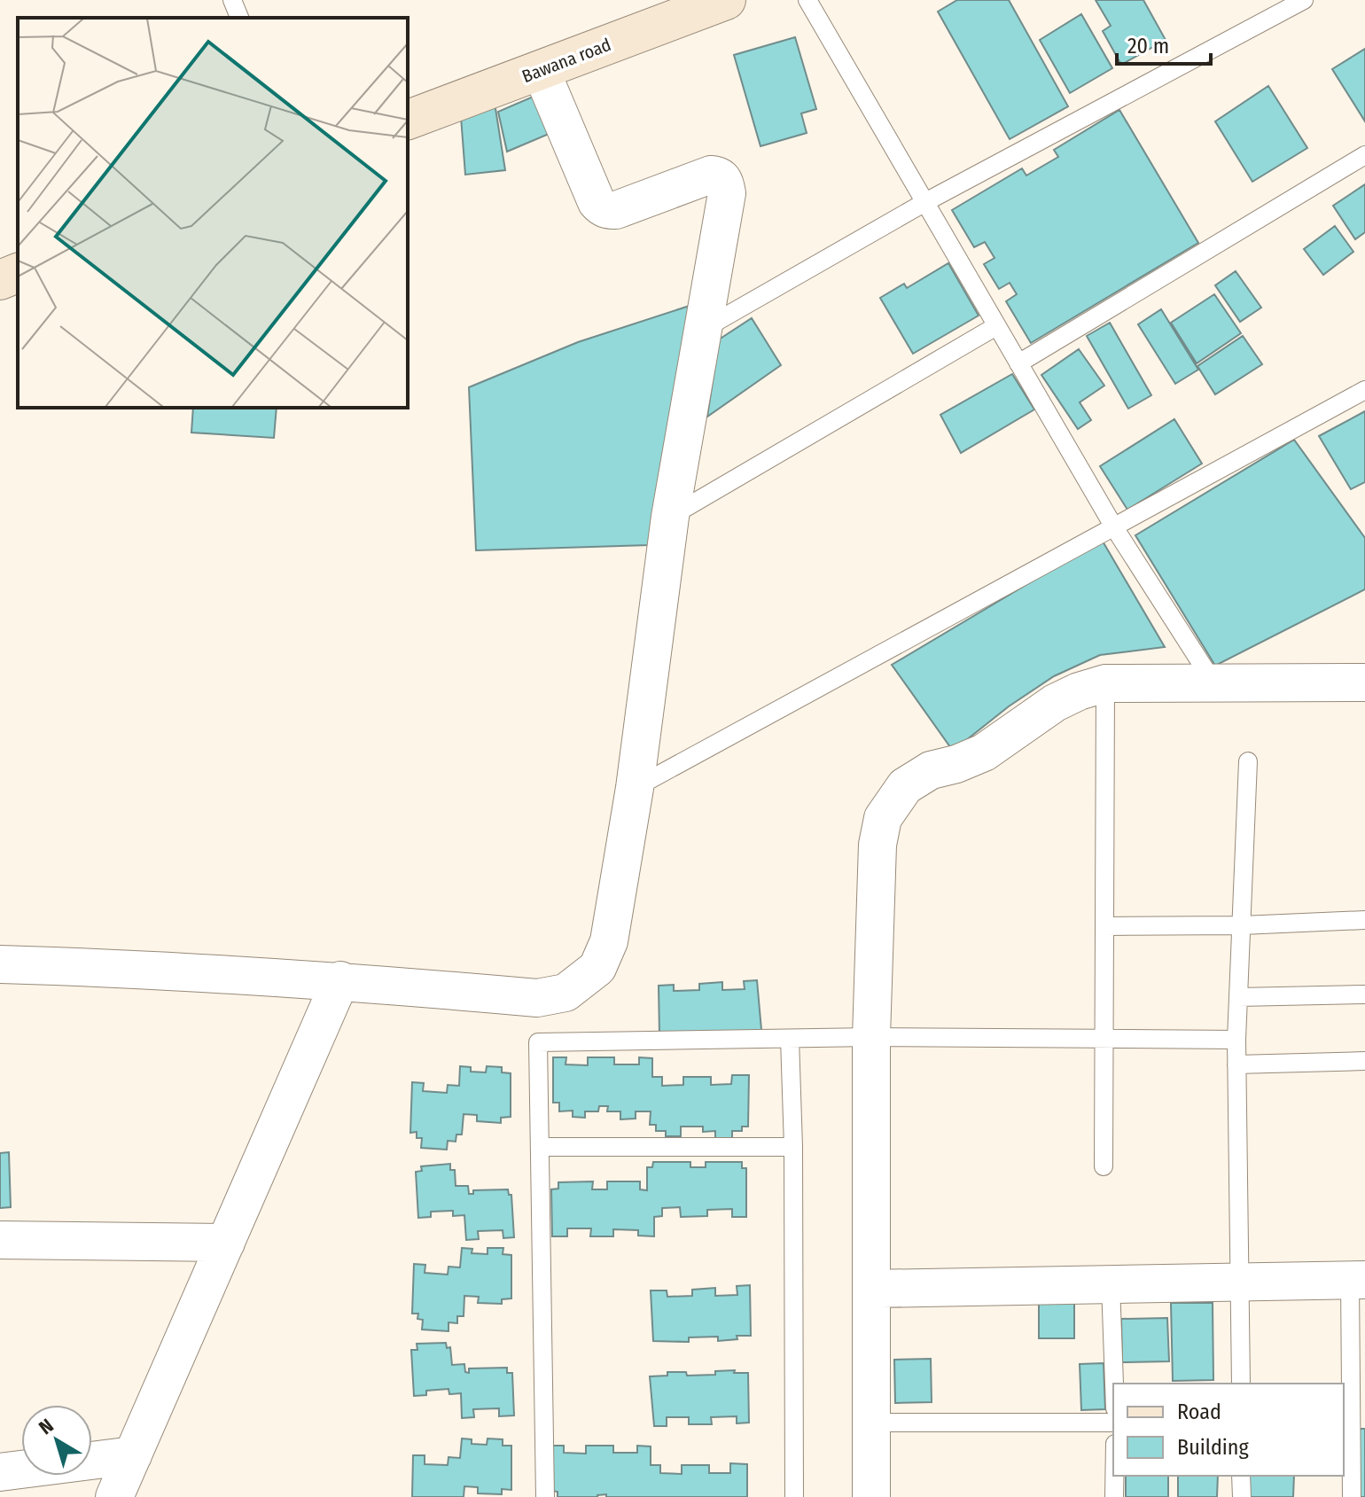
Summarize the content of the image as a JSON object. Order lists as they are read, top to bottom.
{
  "streets": {
    "main road": ["Bawana road"]
  },
  "legend": ["Road", "Building"],
  "scale_bar": "20 m",
  "north": "top left"
}
